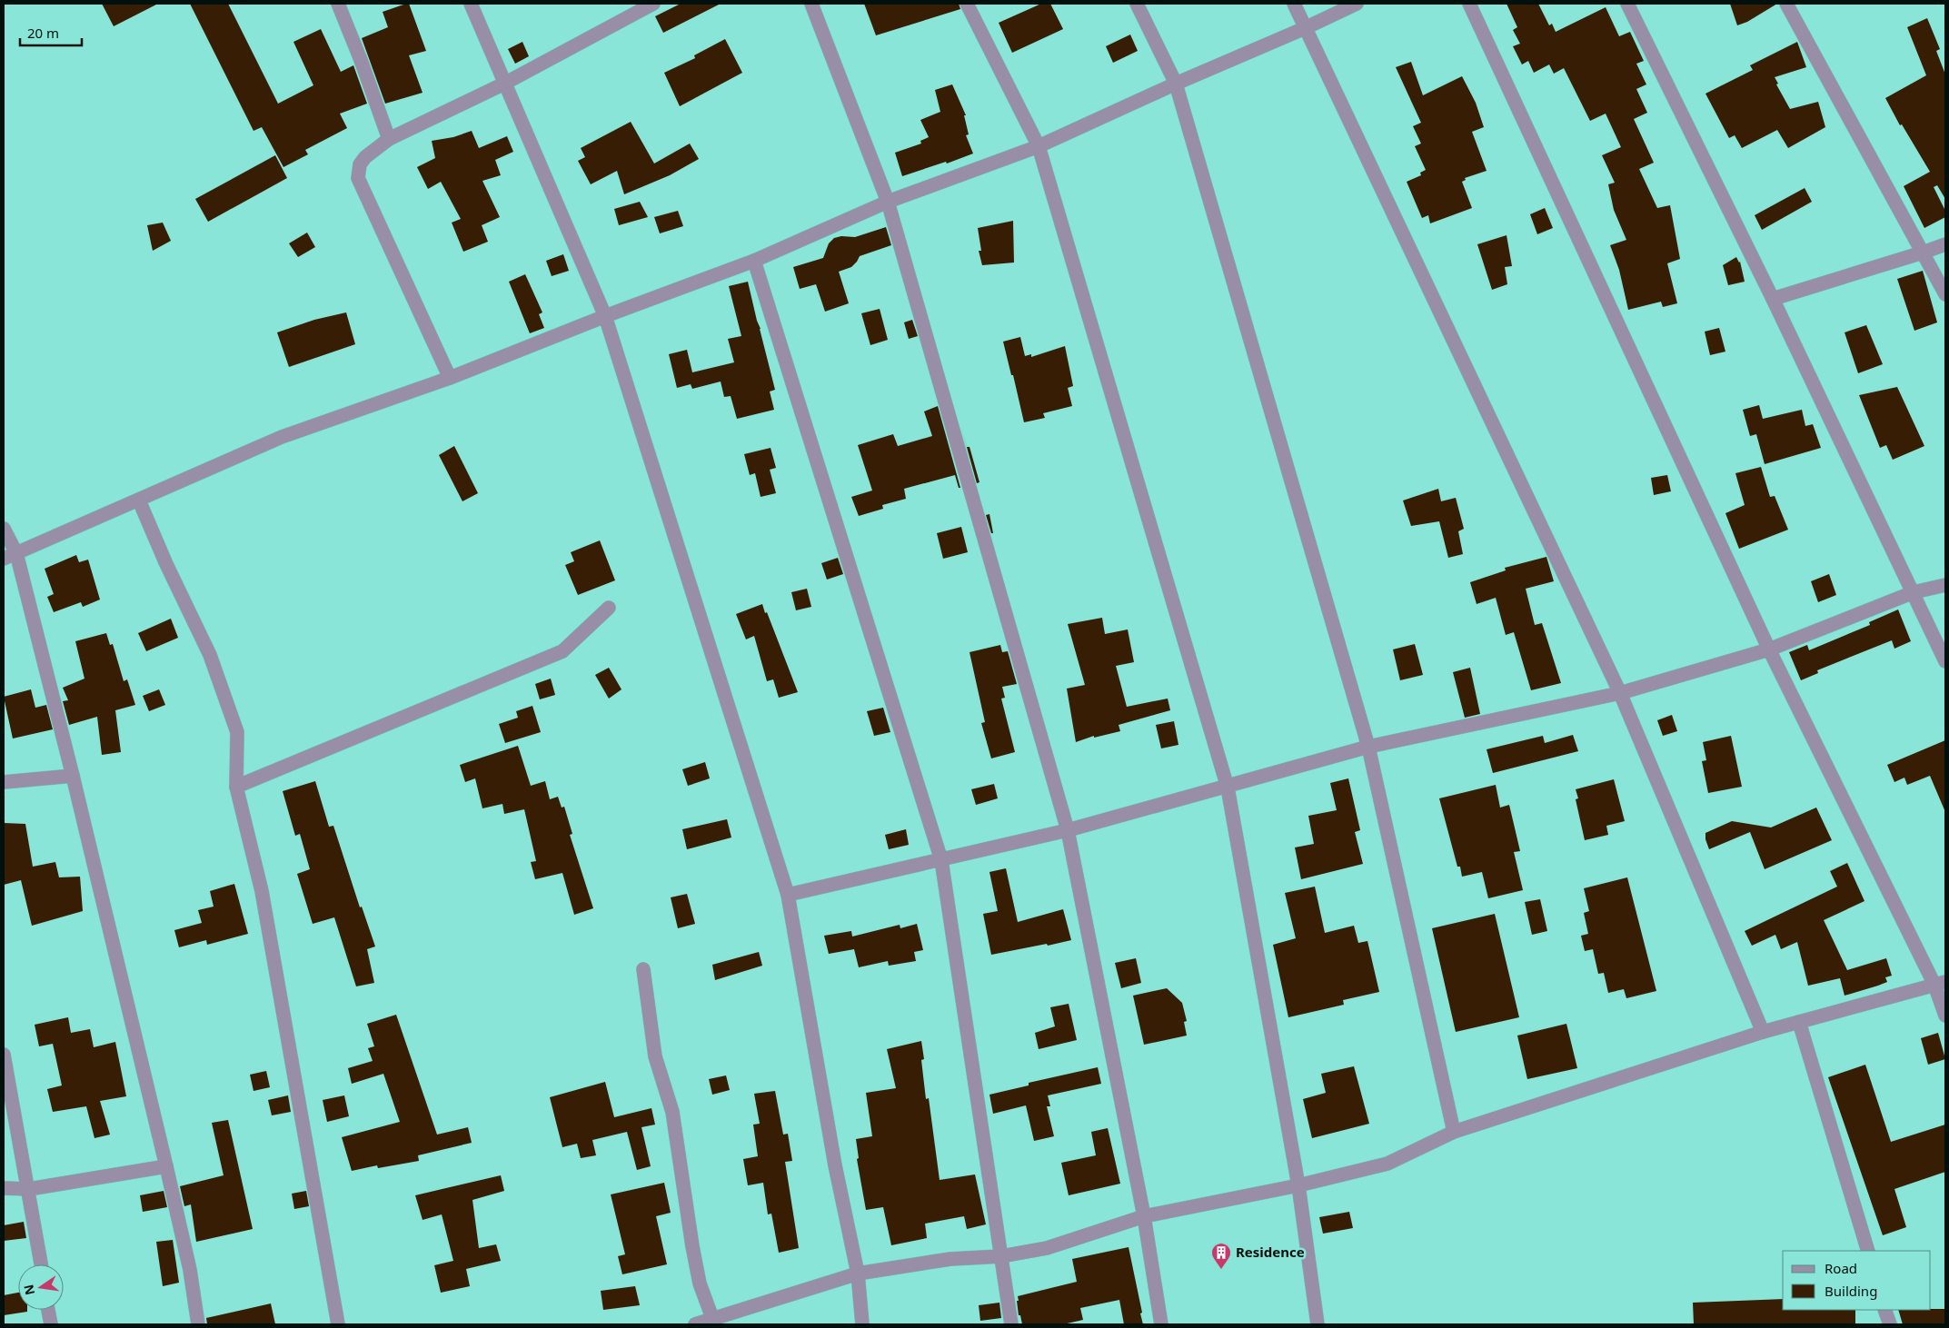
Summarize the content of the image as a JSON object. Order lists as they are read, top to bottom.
{
  "places": {
    "building": ["Residence"]
  },
  "legend": ["Road", "Building"],
  "scale_bar": "20 m",
  "north": "left"
}
